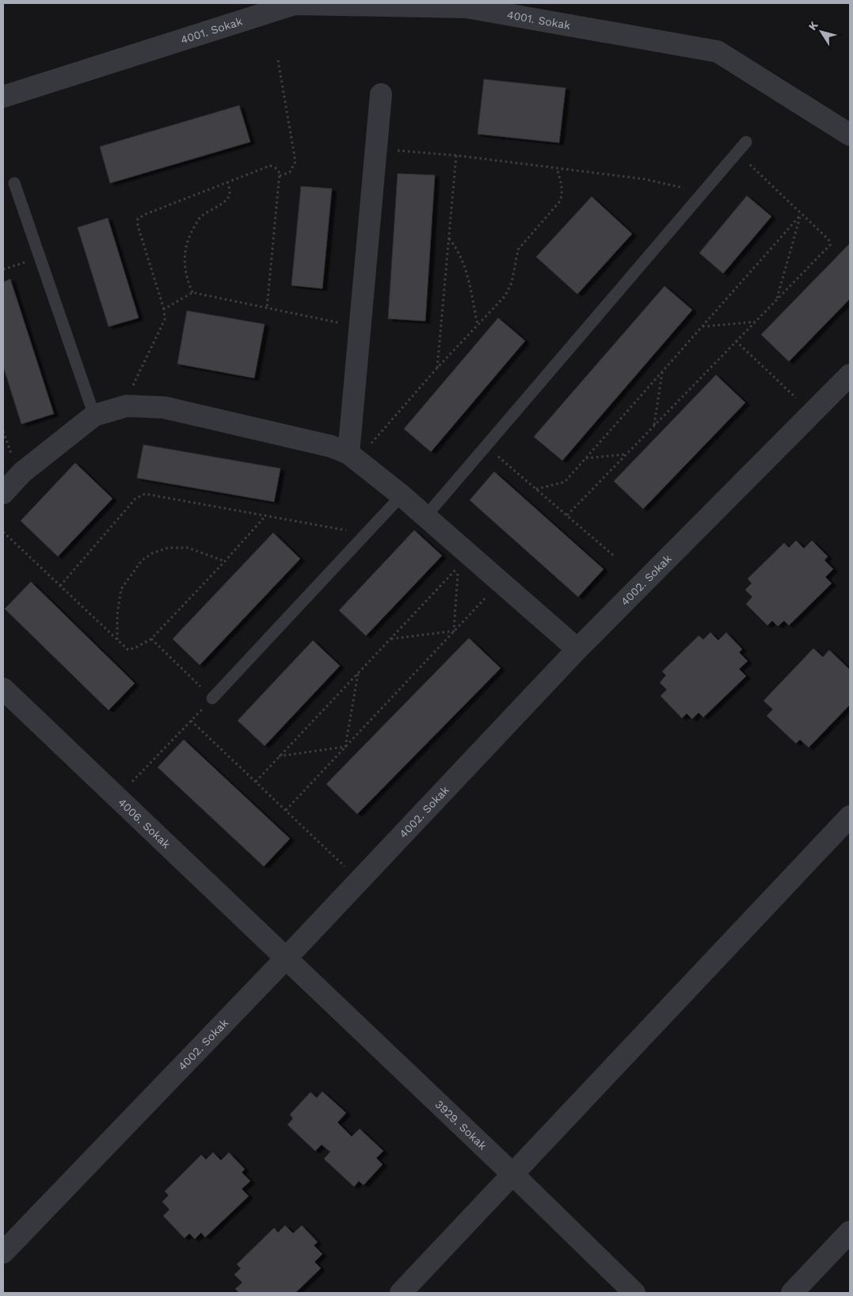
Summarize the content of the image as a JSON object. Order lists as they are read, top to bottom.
{
  "streets": {
    "street": [
      "4001. Sokak",
      "4002. Sokak",
      "4006. Sokak",
      "3929. Sokak"
    ]
  },
  "crossings": [
    ["4002. Sokak", "4006. Sokak"],
    ["4002. Sokak", "3929. Sokak"],
    ["4006. Sokak", "3929. Sokak"]
  ],
  "north": "top left"
}
